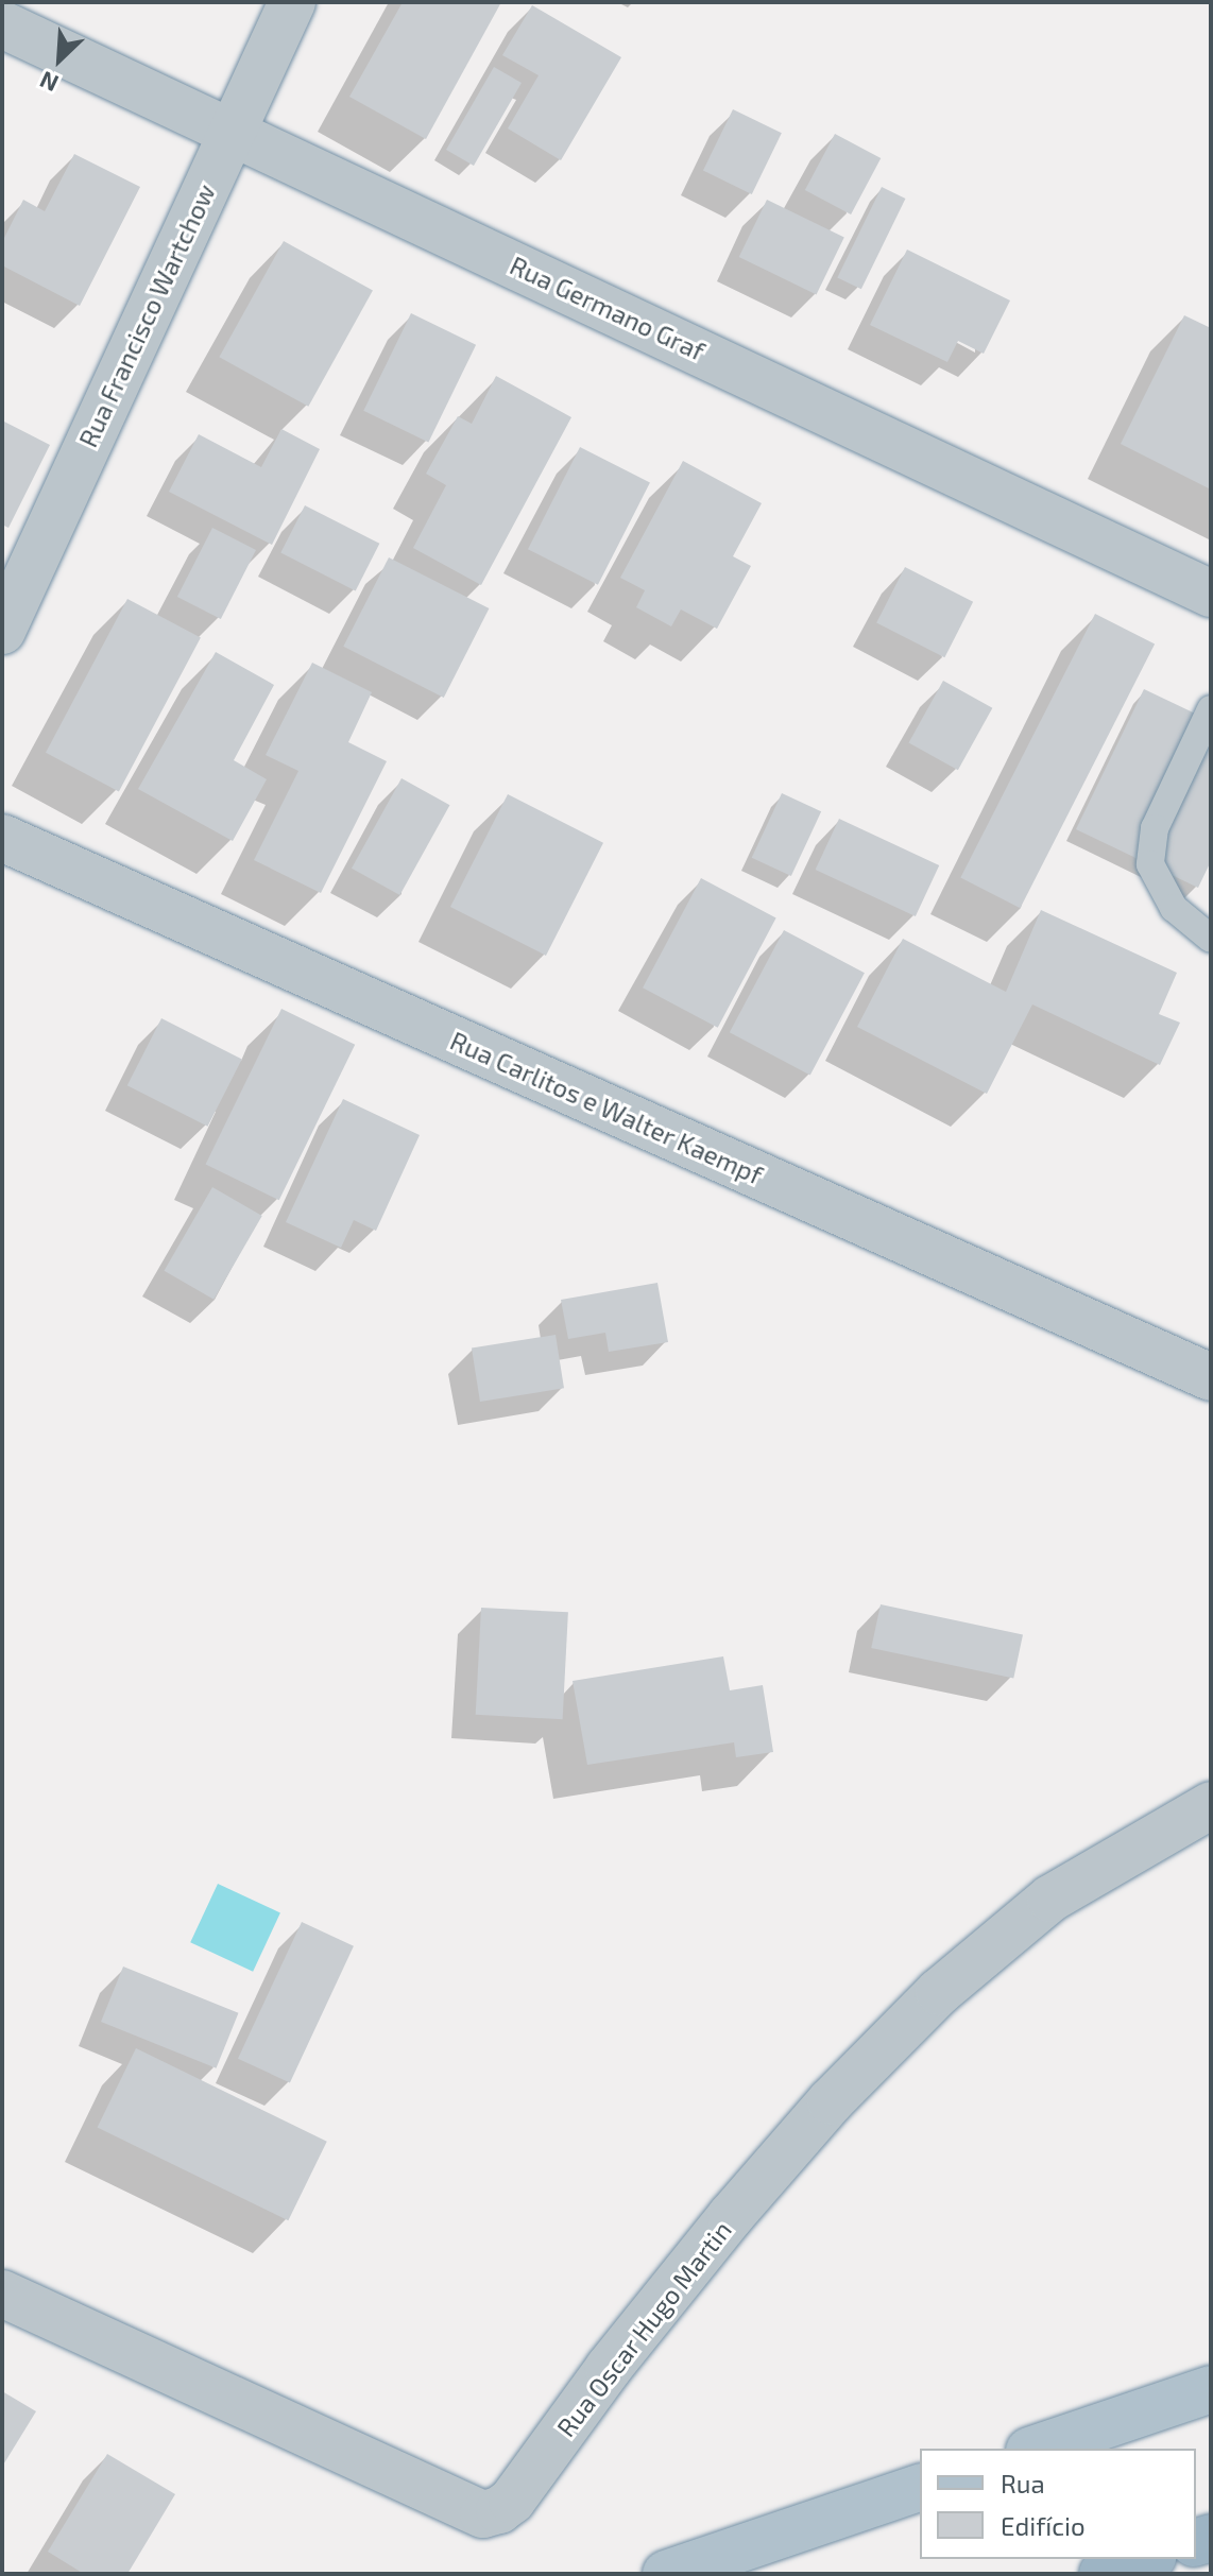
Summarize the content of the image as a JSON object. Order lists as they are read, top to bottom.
{
  "streets": {
    "street": [
      "Rua Germano Graf",
      "Rua Francisco Wartchow",
      "Rua Carlitos e Walter Kaempf",
      "Rua Oscar Hugo Martin"
    ]
  },
  "crossings": [
    ["Rua Germano Graf", "Rua Francisco Wartchow"]
  ],
  "legend": ["Rua", "Edifício"],
  "north": "bottom left"
}
